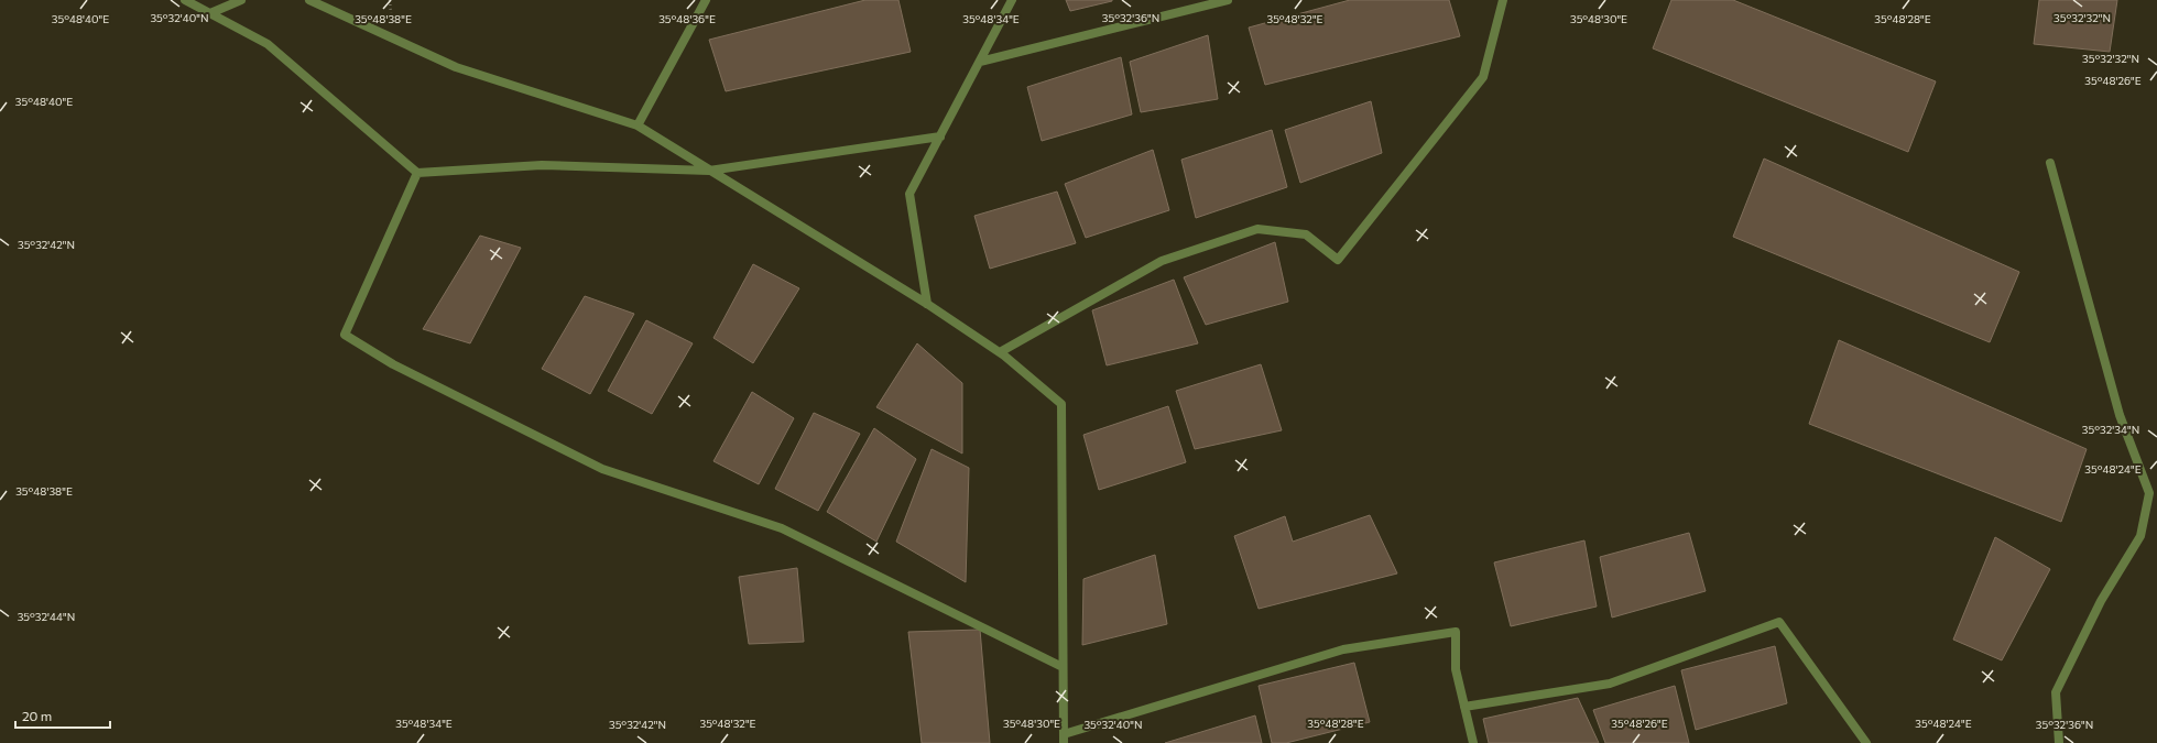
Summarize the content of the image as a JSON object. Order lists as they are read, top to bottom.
{
  "scale_bar": "20 m",
  "coordinates": [
    "35°32'32\"N",
    "35°32'40\"N",
    "35°32'36\"N",
    "35°48'38\"E",
    "35°48'40\"E",
    "35°48'36\"E",
    "35°48'34\"E",
    "35°48'32\"E",
    "35°48'30\"E",
    "35°48'28\"E",
    "35°48'26\"E",
    "35°32'42\"N",
    "35°32'34\"N",
    "35°48'24\"E",
    "35°32'44\"N"
  ]
}
